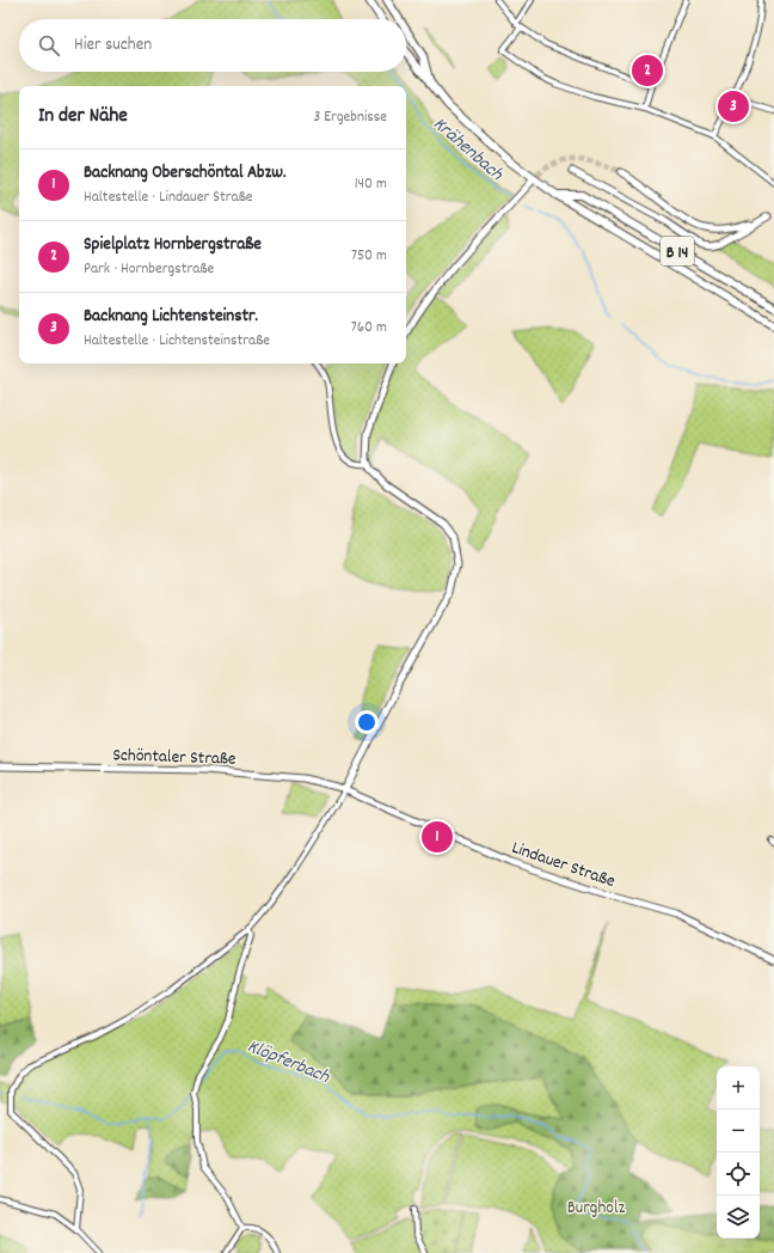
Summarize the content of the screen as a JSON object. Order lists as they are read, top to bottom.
{
  "streets": {
    "main road": ["B 14"],
    "street": ["Schöntaler Straße", "Lindauer Straße"]
  },
  "crossings": [
    ["Schöntaler Straße", "Lindauer Straße"]
  ],
  "water": ["Krähenbach", "Klöpferbach"],
  "parks": ["Burgholz"],
  "page": {
    "search": "Hier suchen",
    "pins": ["2", "3", "1"],
    "heading": ["In der Nähe", "3 Ergebnisse"],
    "list": [
      {
        "mark": "1",
        "name": "Backnang Oberschöntal Abzw.",
        "note": "Haltestelle · Lindauer Straße",
        "value": "140 m"
      },
      {
        "mark": "2",
        "name": "Spielplatz Hornbergstraße",
        "note": "Park · Hornbergstraße",
        "value": "750 m"
      },
      {
        "mark": "3",
        "name": "Backnang Lichtensteinstr.",
        "note": "Haltestelle · Lichtensteinstraße",
        "value": "760 m"
      }
    ],
    "map_buttons": ["+", "−"]
  }
}
